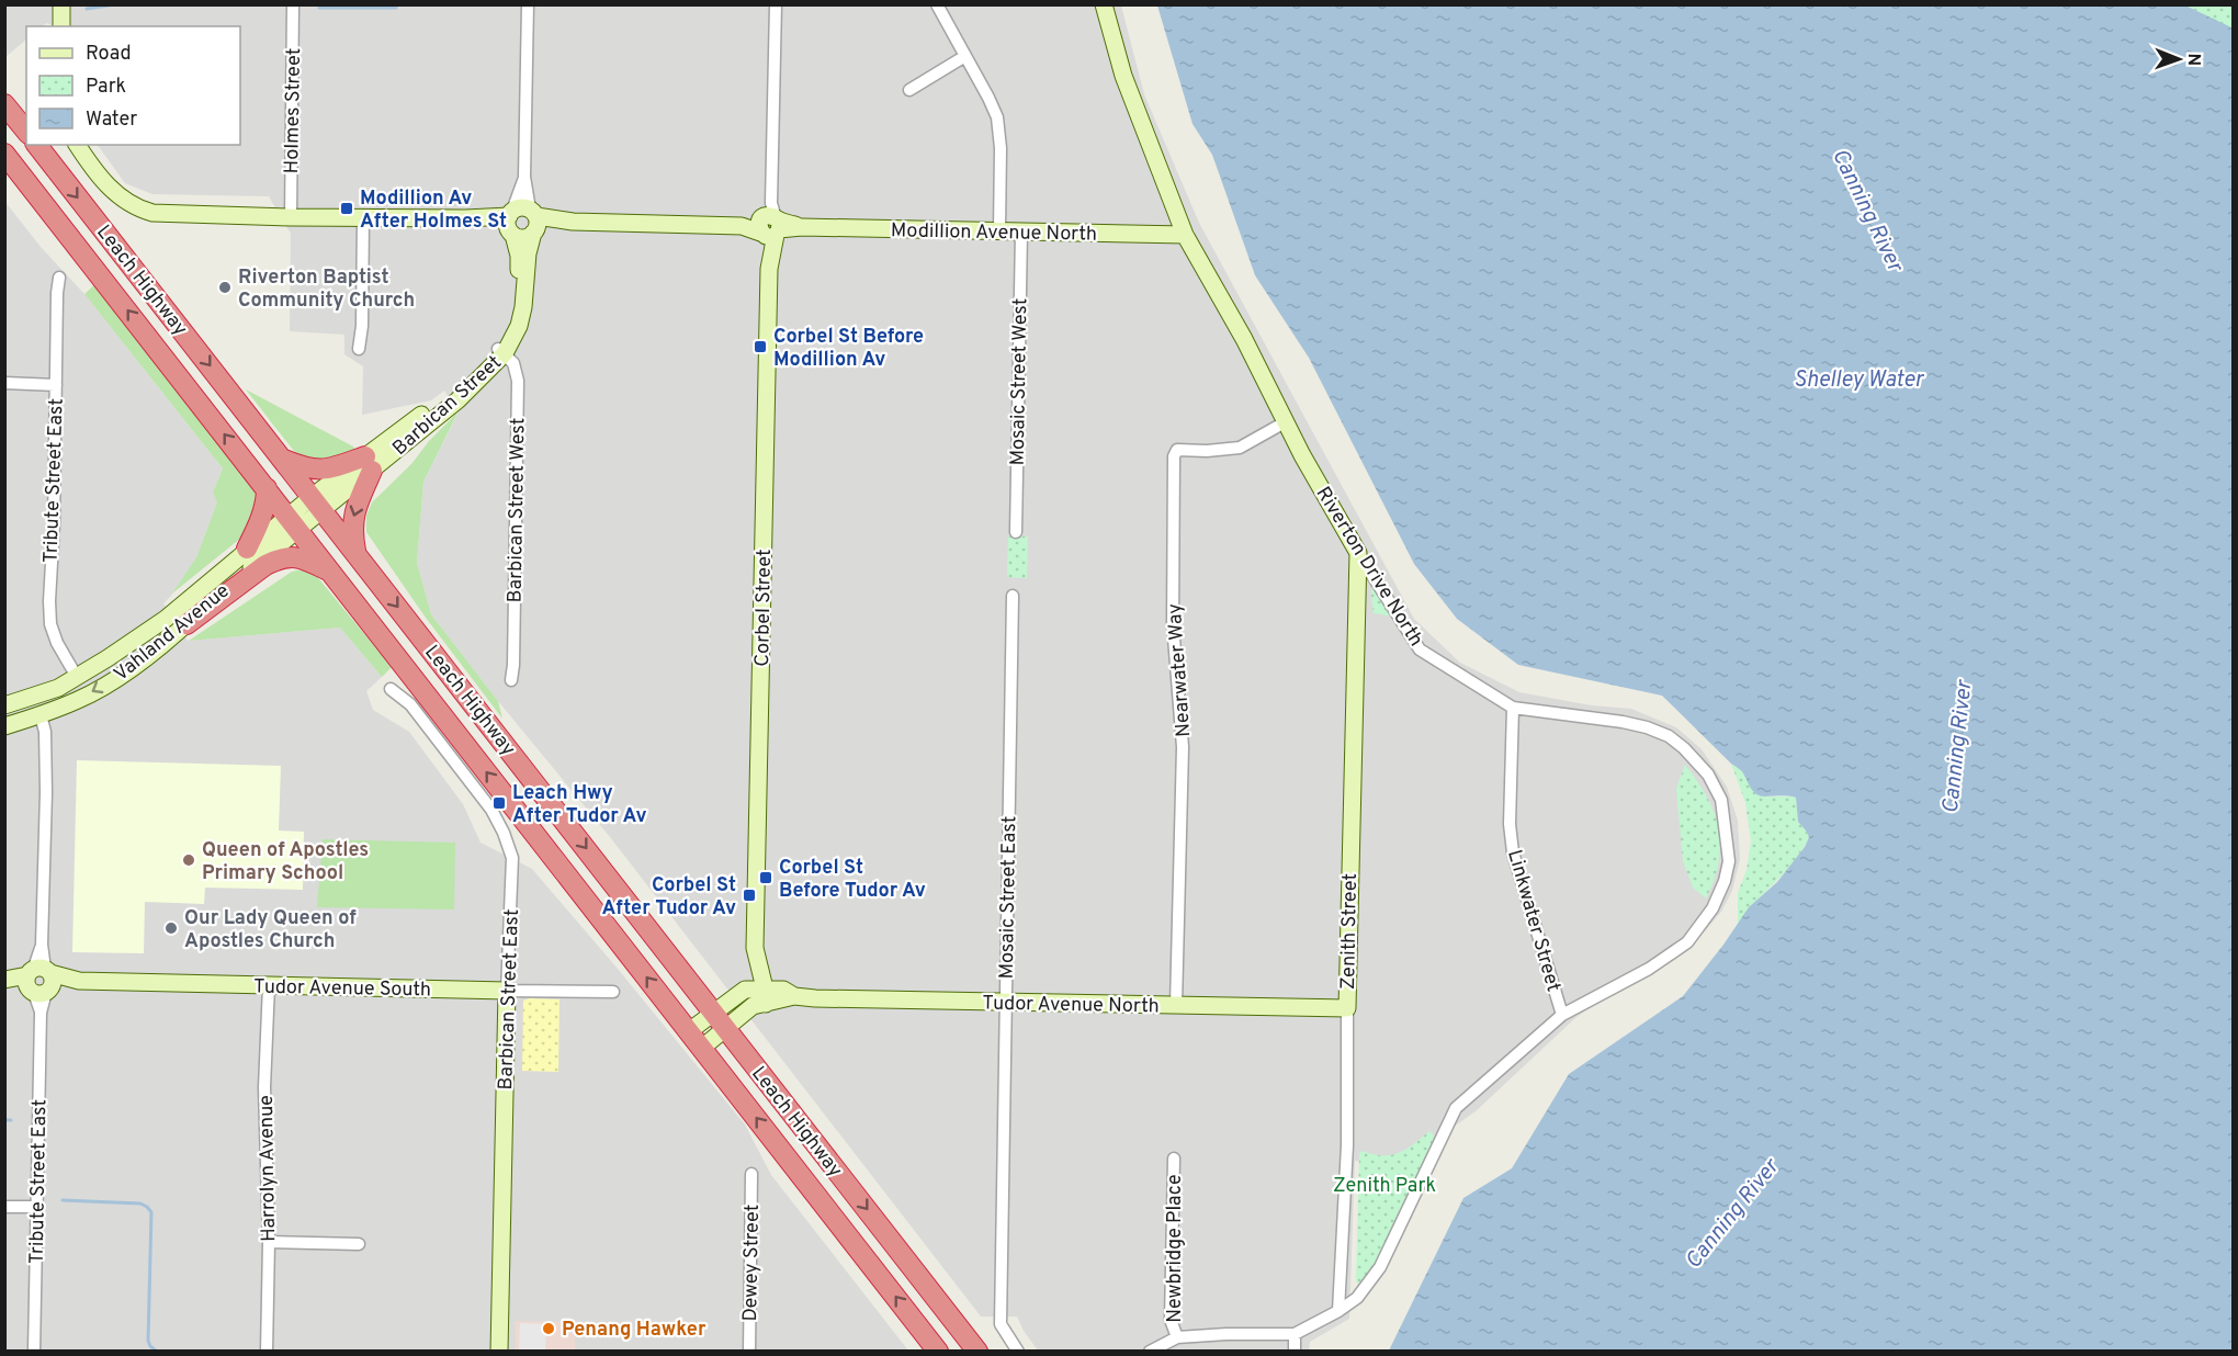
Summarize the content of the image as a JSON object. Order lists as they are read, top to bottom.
{
  "streets": {
    "highway": ["Leach Highway"],
    "street": [
      "Holmes Street",
      "Modillion Avenue North",
      "Mosaic Street West",
      "Barbican Street",
      "Tribute Street East",
      "Barbican Street West",
      "Riverton Drive North",
      "Corbel Street",
      "Vahland Avenue",
      "Nearwater Way",
      "Mosaic Street East",
      "Linkwater Street",
      "Zenith Street",
      "Tudor Avenue South",
      "Barbican Street East",
      "Tudor Avenue North",
      "Harrolyn Avenue",
      "Newbridge Place",
      "Dewey Street"
    ]
  },
  "crossings": [
    ["Modillion Avenue North", "Mosaic Street West"],
    ["Modillion Avenue North", "Barbican Street"],
    ["Modillion Avenue North", "Riverton Drive North"],
    ["Modillion Avenue North", "Corbel Street"],
    ["Leach Highway", "Barbican Street"],
    ["Leach Highway", "Vahland Avenue"],
    ["Leach Highway", "Tudor Avenue North"],
    ["Barbican Street", "Barbican Street West"],
    ["Barbican Street", "Vahland Avenue"],
    ["Tribute Street East", "Vahland Avenue"],
    ["Tribute Street East", "Tudor Avenue South"],
    ["Riverton Drive North", "Nearwater Way"],
    ["Riverton Drive North", "Linkwater Street"],
    ["Riverton Drive North", "Zenith Street"],
    ["Corbel Street", "Tudor Avenue North"],
    ["Nearwater Way", "Tudor Avenue North"],
    ["Mosaic Street East", "Tudor Avenue North"],
    ["Zenith Street", "Tudor Avenue North"],
    ["Tudor Avenue South", "Barbican Street East"],
    ["Tudor Avenue South", "Harrolyn Avenue"]
  ],
  "water": ["Canning River", "Shelley Water"],
  "parks": ["Zenith Park"],
  "places": {
    "transit": [
      "Modillion Av After Holmes St",
      "Corbel St Before Modillion Av",
      "Leach Hwy After Tudor Av",
      "Corbel St Before Tudor Av",
      "Corbel St After Tudor Av"
    ],
    "other": [
      "Riverton Baptist Community Church",
      "Queen of Apostles Primary School",
      "Our Lady Queen of Apostles Church",
      "Penang Hawker"
    ]
  },
  "legend": ["Road", "Park", "Water"],
  "north": "right"
}
